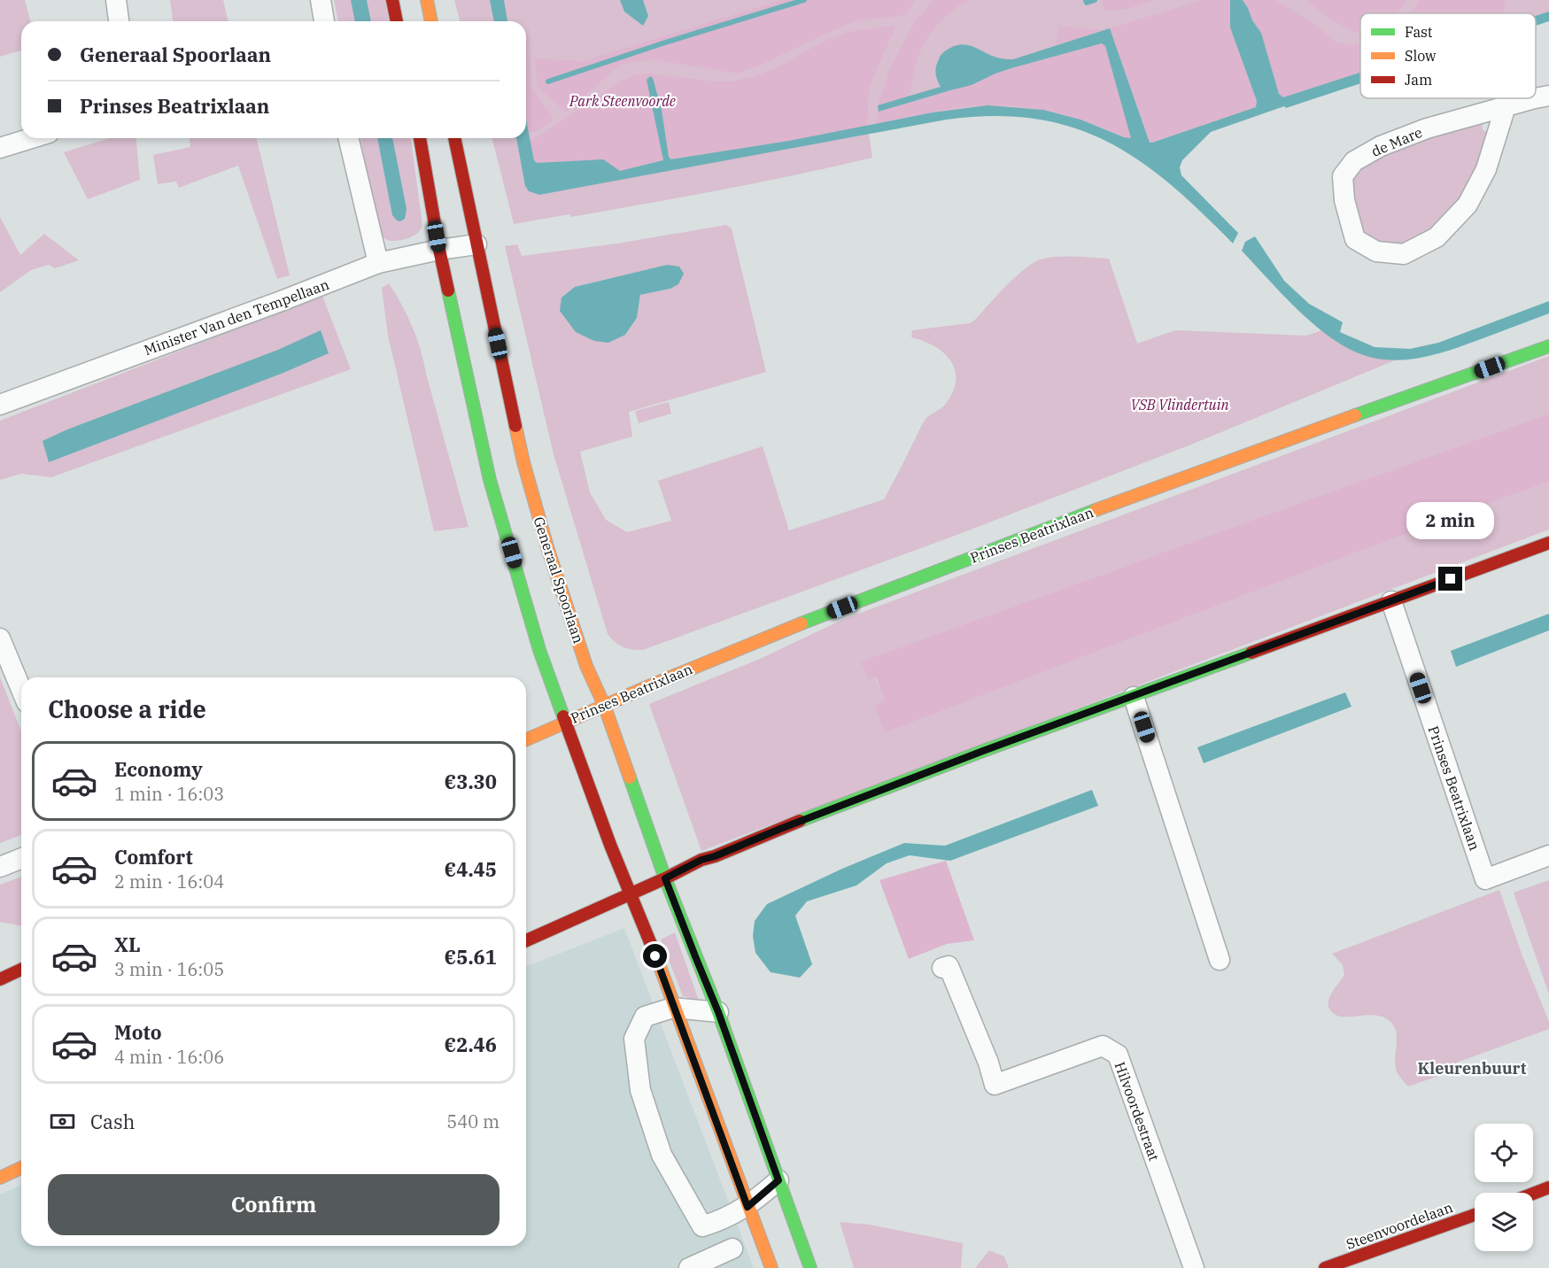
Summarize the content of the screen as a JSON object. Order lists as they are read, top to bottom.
{
  "streets": {
    "main road": ["Prinses Beatrixlaan", "Generaal Spoorlaan", "Steenvoordelaan"],
    "street": ["de Mare", "Minister Van den Tempellaan", "Hilvoordestraat"]
  },
  "crossings": [
    ["Minister Van den Tempellaan", "Generaal Spoorlaan"],
    ["Prinses Beatrixlaan", "Generaal Spoorlaan"]
  ],
  "districts": ["Kleurenbuurt"],
  "parks": ["Park Steenvoorde", "VSB Vlindertuin"],
  "legend": ["Fast", "Slow", "Jam"],
  "page": {
    "banner": ["Generaal Spoorlaan", "Prinses Beatrixlaan"],
    "bubble": "2 min",
    "heading": "Choose a ride",
    "list": [
      {
        "name": "Economy",
        "note": "1 min · 16:03",
        "value": "€3.30"
      },
      {
        "name": "Comfort",
        "note": "2 min · 16:04",
        "value": "€4.45"
      },
      {
        "name": "XL",
        "note": "3 min · 16:05",
        "value": "€5.61"
      },
      {
        "name": "Moto",
        "note": "4 min · 16:06",
        "value": "€2.46"
      }
    ],
    "pay": ["Cash", "540 m"],
    "buttons": "Confirm"
  }
}
